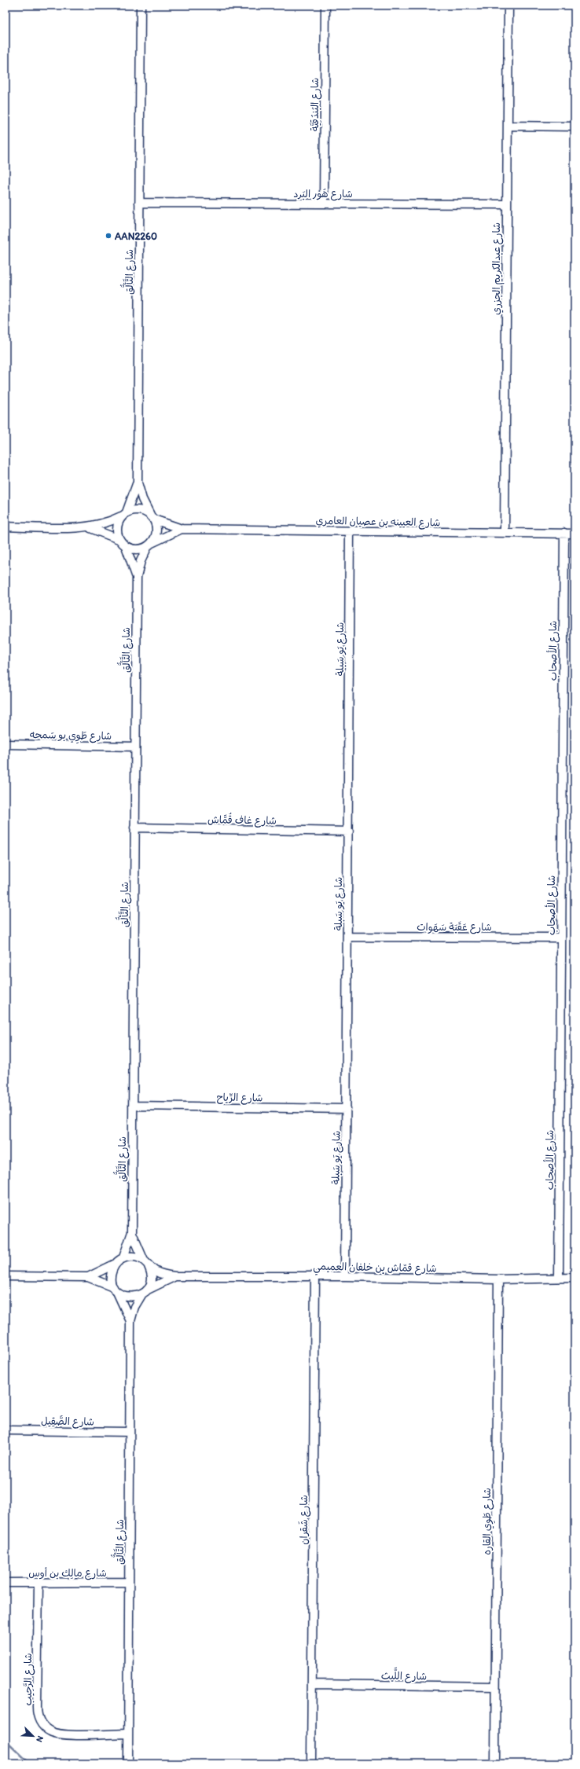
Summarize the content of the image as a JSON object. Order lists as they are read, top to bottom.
{
  "streets": {
    "street": [
      "شارع البُندُقِيَّة",
      "شارع هُور البَرد",
      "شارع عبدالكريم الجزري",
      "شارع التَّألُّق",
      "شارع العيينه بن عصيان العامري",
      "شارع يَو سَبلة",
      "شارع الأصحاب",
      "شارع طَوِي بو سَمحه",
      "شارع غاف قُمَّاش",
      "شارع عَقَبَة سَهَوات",
      "شارع الرِّياح",
      "شارع قمّاش بن خلفان العميمي",
      "شارع الصَّقِيل",
      "شارع شَقران",
      "شارع طَوِي القاره",
      "شارع مالِك بن أوس",
      "شارع اللَّيث",
      "شارع الرَّحِيب"
    ]
  },
  "crossings": [
    ["شارع البُندُقِيَّة", "شارع هُور البَرد"],
    ["شارع هُور البَرد", "شارع عبدالكريم الجزري"],
    ["شارع هُور البَرد", "شارع التَّألُّق"],
    ["شارع عبدالكريم الجزري", "شارع العيينه بن عصيان العامري"],
    ["شارع التَّألُّق", "شارع العيينه بن عصيان العامري"],
    ["شارع التَّألُّق", "شارع طَوِي بو سَمحه"],
    ["شارع التَّألُّق", "شارع غاف قُمَّاش"],
    ["شارع التَّألُّق", "شارع الرِّياح"],
    ["شارع التَّألُّق", "شارع قمّاش بن خلفان العميمي"],
    ["شارع التَّألُّق", "شارع الصَّقِيل"],
    ["شارع التَّألُّق", "شارع مالِك بن أوس"],
    ["شارع التَّألُّق", "شارع الرَّحِيب"],
    ["شارع العيينه بن عصيان العامري", "شارع يَو سَبلة"],
    ["شارع العيينه بن عصيان العامري", "شارع الأصحاب"],
    ["شارع يَو سَبلة", "شارع غاف قُمَّاش"],
    ["شارع يَو سَبلة", "شارع عَقَبَة سَهَوات"],
    ["شارع يَو سَبلة", "شارع الرِّياح"],
    ["شارع يَو سَبلة", "شارع قمّاش بن خلفان العميمي"],
    ["شارع الأصحاب", "شارع عَقَبَة سَهَوات"],
    ["شارع الأصحاب", "شارع قمّاش بن خلفان العميمي"],
    ["شارع قمّاش بن خلفان العميمي", "شارع شَقران"],
    ["شارع قمّاش بن خلفان العميمي", "شارع طَوِي القاره"],
    ["شارع شَقران", "شارع اللَّيث"],
    ["شارع طَوِي القاره", "شارع اللَّيث"],
    ["شارع مالِك بن أوس", "شارع الرَّحِيب"]
  ],
  "places": ["AAN2260"],
  "north": "bottom right"
}
